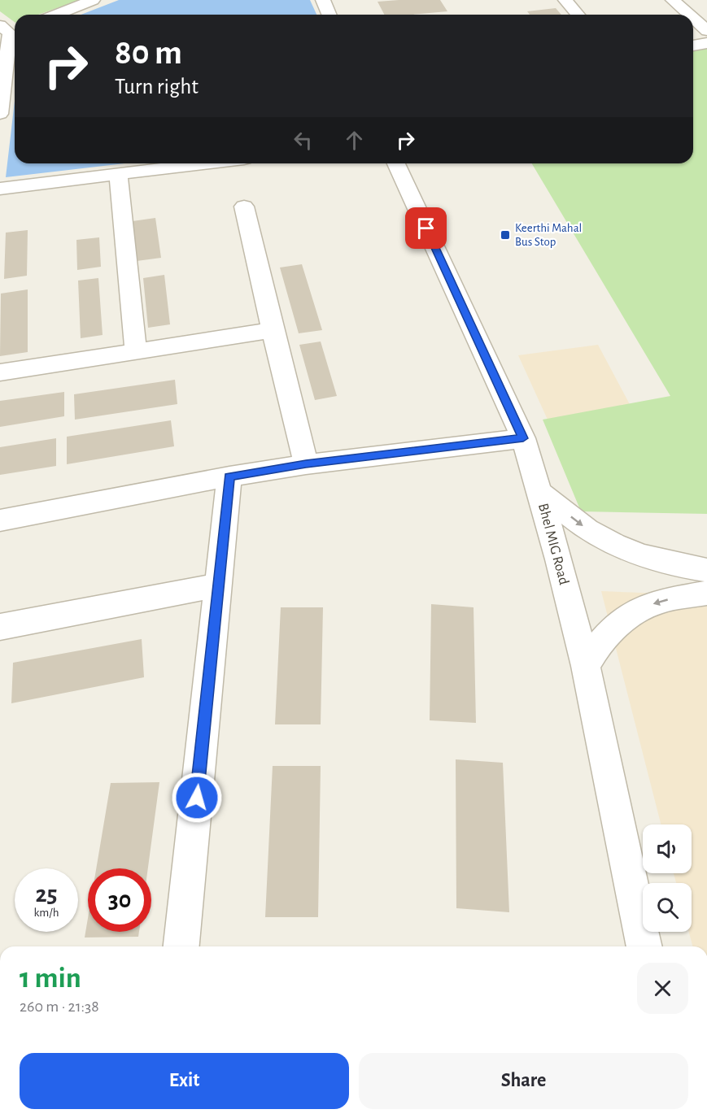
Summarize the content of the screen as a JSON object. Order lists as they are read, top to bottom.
{
  "streets": {
    "street": ["Bhel MIG Road"]
  },
  "places": {
    "transit": ["Keerthi Mahal Bus Stop"]
  },
  "page": {
    "turn": ["80 m", "Turn right"],
    "speed": "25 km/h",
    "limit": "30",
    "heading": ["1 min", "260 m · 21:38"],
    "buttons": ["Exit", "Share"]
  }
}
